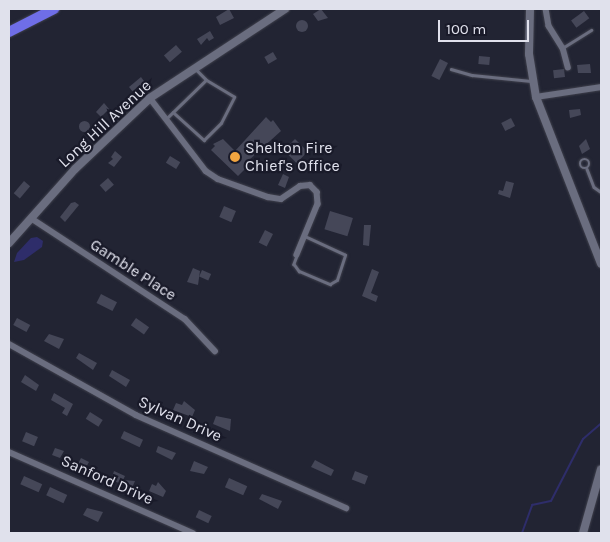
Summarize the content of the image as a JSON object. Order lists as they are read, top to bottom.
{
  "streets": {
    "street": [
      "Long Hill Avenue",
      "Gamble Place",
      "Sylvan Drive",
      "Sanford Drive"
    ]
  },
  "crossings": [
    ["Long Hill Avenue", "Gamble Place"]
  ],
  "places": ["Shelton Fire Chief's Office"],
  "scale_bar": "100 m"
}
